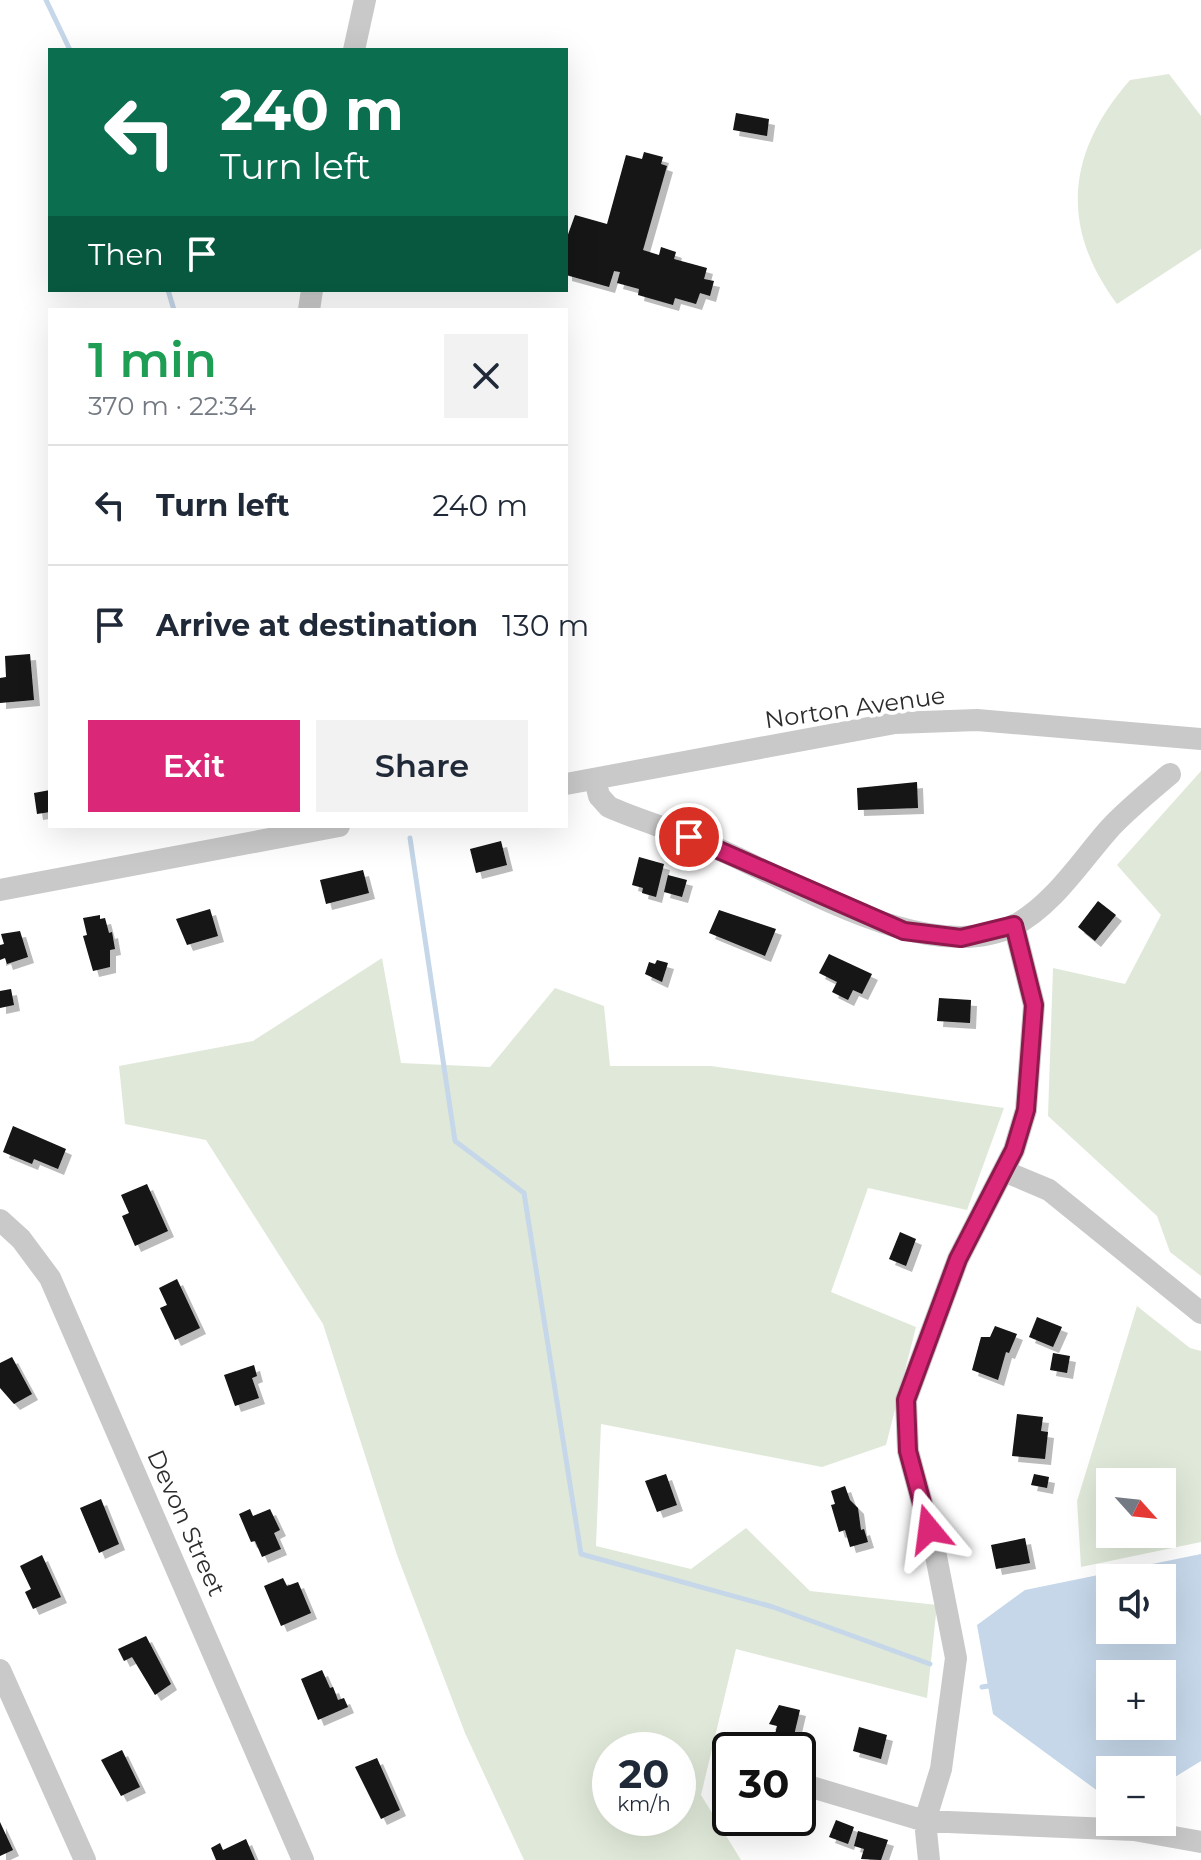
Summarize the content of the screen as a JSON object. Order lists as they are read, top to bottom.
{
  "streets": {
    "street": ["Norton Avenue", "Devon Street"]
  },
  "north": "bottom right",
  "page": {
    "turn": ["240 m", "Turn left"],
    "then": "Then",
    "heading": ["1 min", "370 m · 22:34"],
    "list": [
      {
        "name": "Turn left",
        "value": "240 m"
      },
      {
        "name": "Arrive at destination",
        "value": "130 m"
      }
    ],
    "buttons": ["Exit", "Share"],
    "map_buttons": ["+", "−"],
    "speed": "20 km/h",
    "limit": "30"
  }
}
